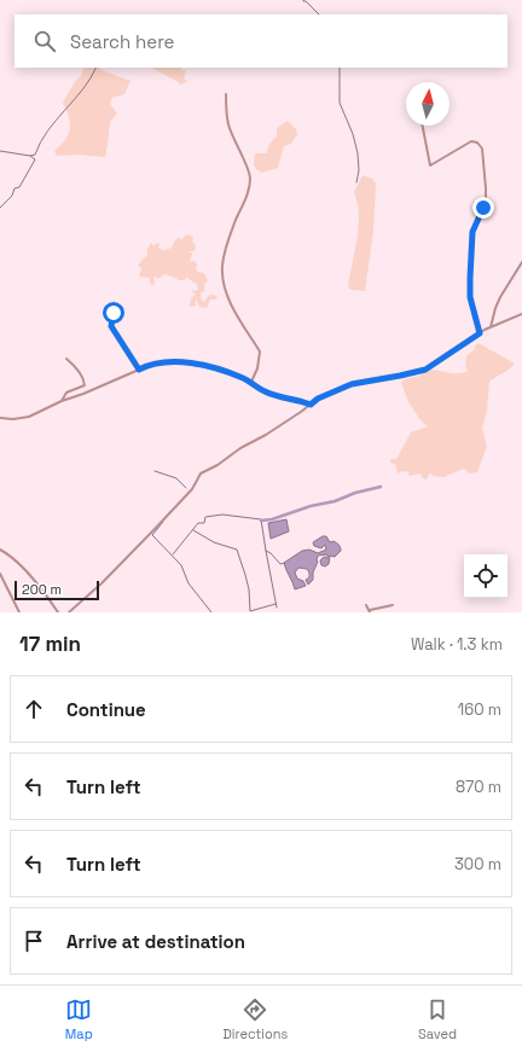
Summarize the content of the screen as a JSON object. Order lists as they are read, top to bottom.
{
  "scale_bar": "200 m",
  "north": "top",
  "page": {
    "search": "Search here",
    "scale": "200 m",
    "heading": ["17 min", "Walk · 1.3 km"],
    "list": [
      ["Continue", "160 m"],
      ["Turn left", "870 m"],
      ["Turn left", "300 m"],
      "Arrive at destination"
    ],
    "nav": ["Map", "Directions", "Saved"]
  }
}
